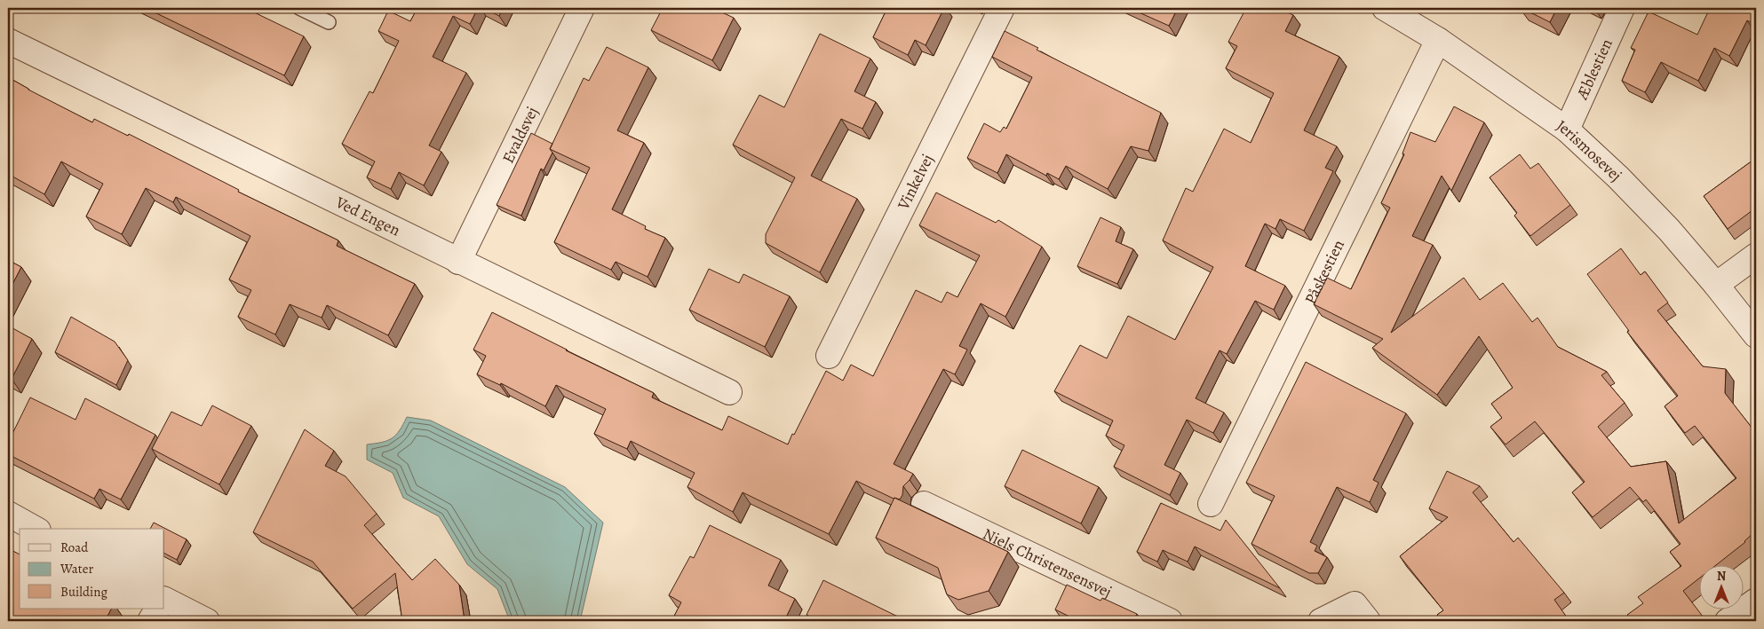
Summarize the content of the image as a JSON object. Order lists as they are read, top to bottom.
{
  "streets": {
    "street": [
      "Æblestien",
      "Evaldsvej",
      "Jerismosevej",
      "Vinkelvej",
      "Ved Engen",
      "Påskestien",
      "Niels Christensensvej"
    ]
  },
  "crossings": [
    ["Æblestien", "Jerismosevej"],
    ["Evaldsvej", "Ved Engen"],
    ["Jerismosevej", "Påskestien"]
  ],
  "legend": ["Road", "Water", "Building"],
  "north": "top"
}
